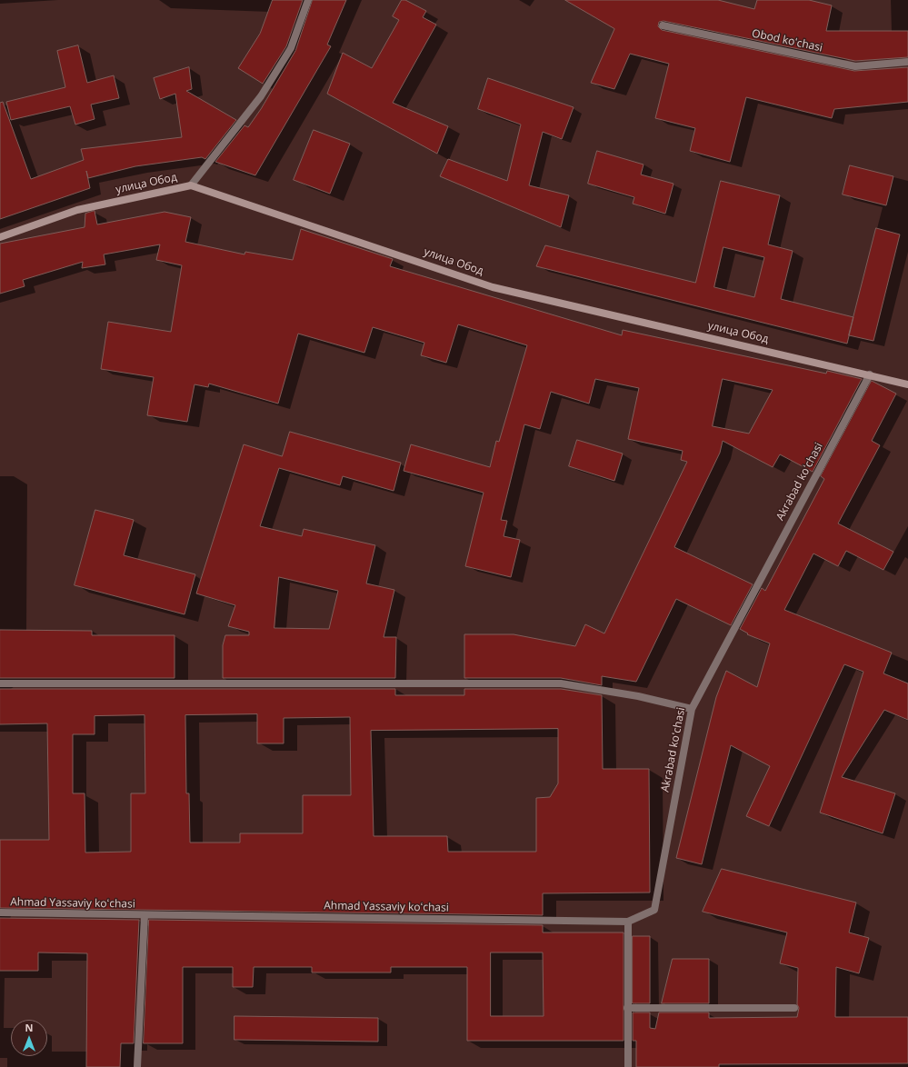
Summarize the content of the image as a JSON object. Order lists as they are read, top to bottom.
{
  "streets": {
    "street": [
      "Obod koʻchasi",
      "улица Обод",
      "Akrabad koʻchasi",
      "Ahmad Yassaviy koʻchasi"
    ]
  },
  "crossings": [
    ["улица Обод", "Akrabad koʻchasi"],
    ["Akrabad koʻchasi", "Ahmad Yassaviy koʻchasi"]
  ],
  "north": "top"
}
